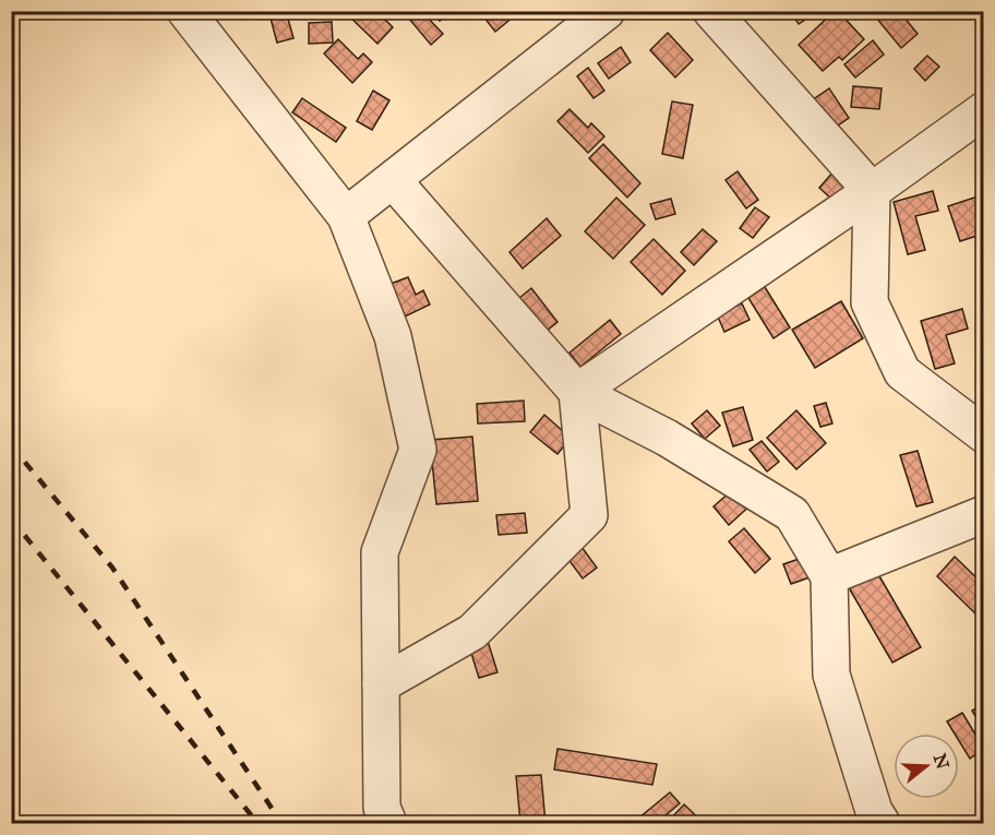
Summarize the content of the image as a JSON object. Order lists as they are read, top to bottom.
{
  "north": "right"
}
